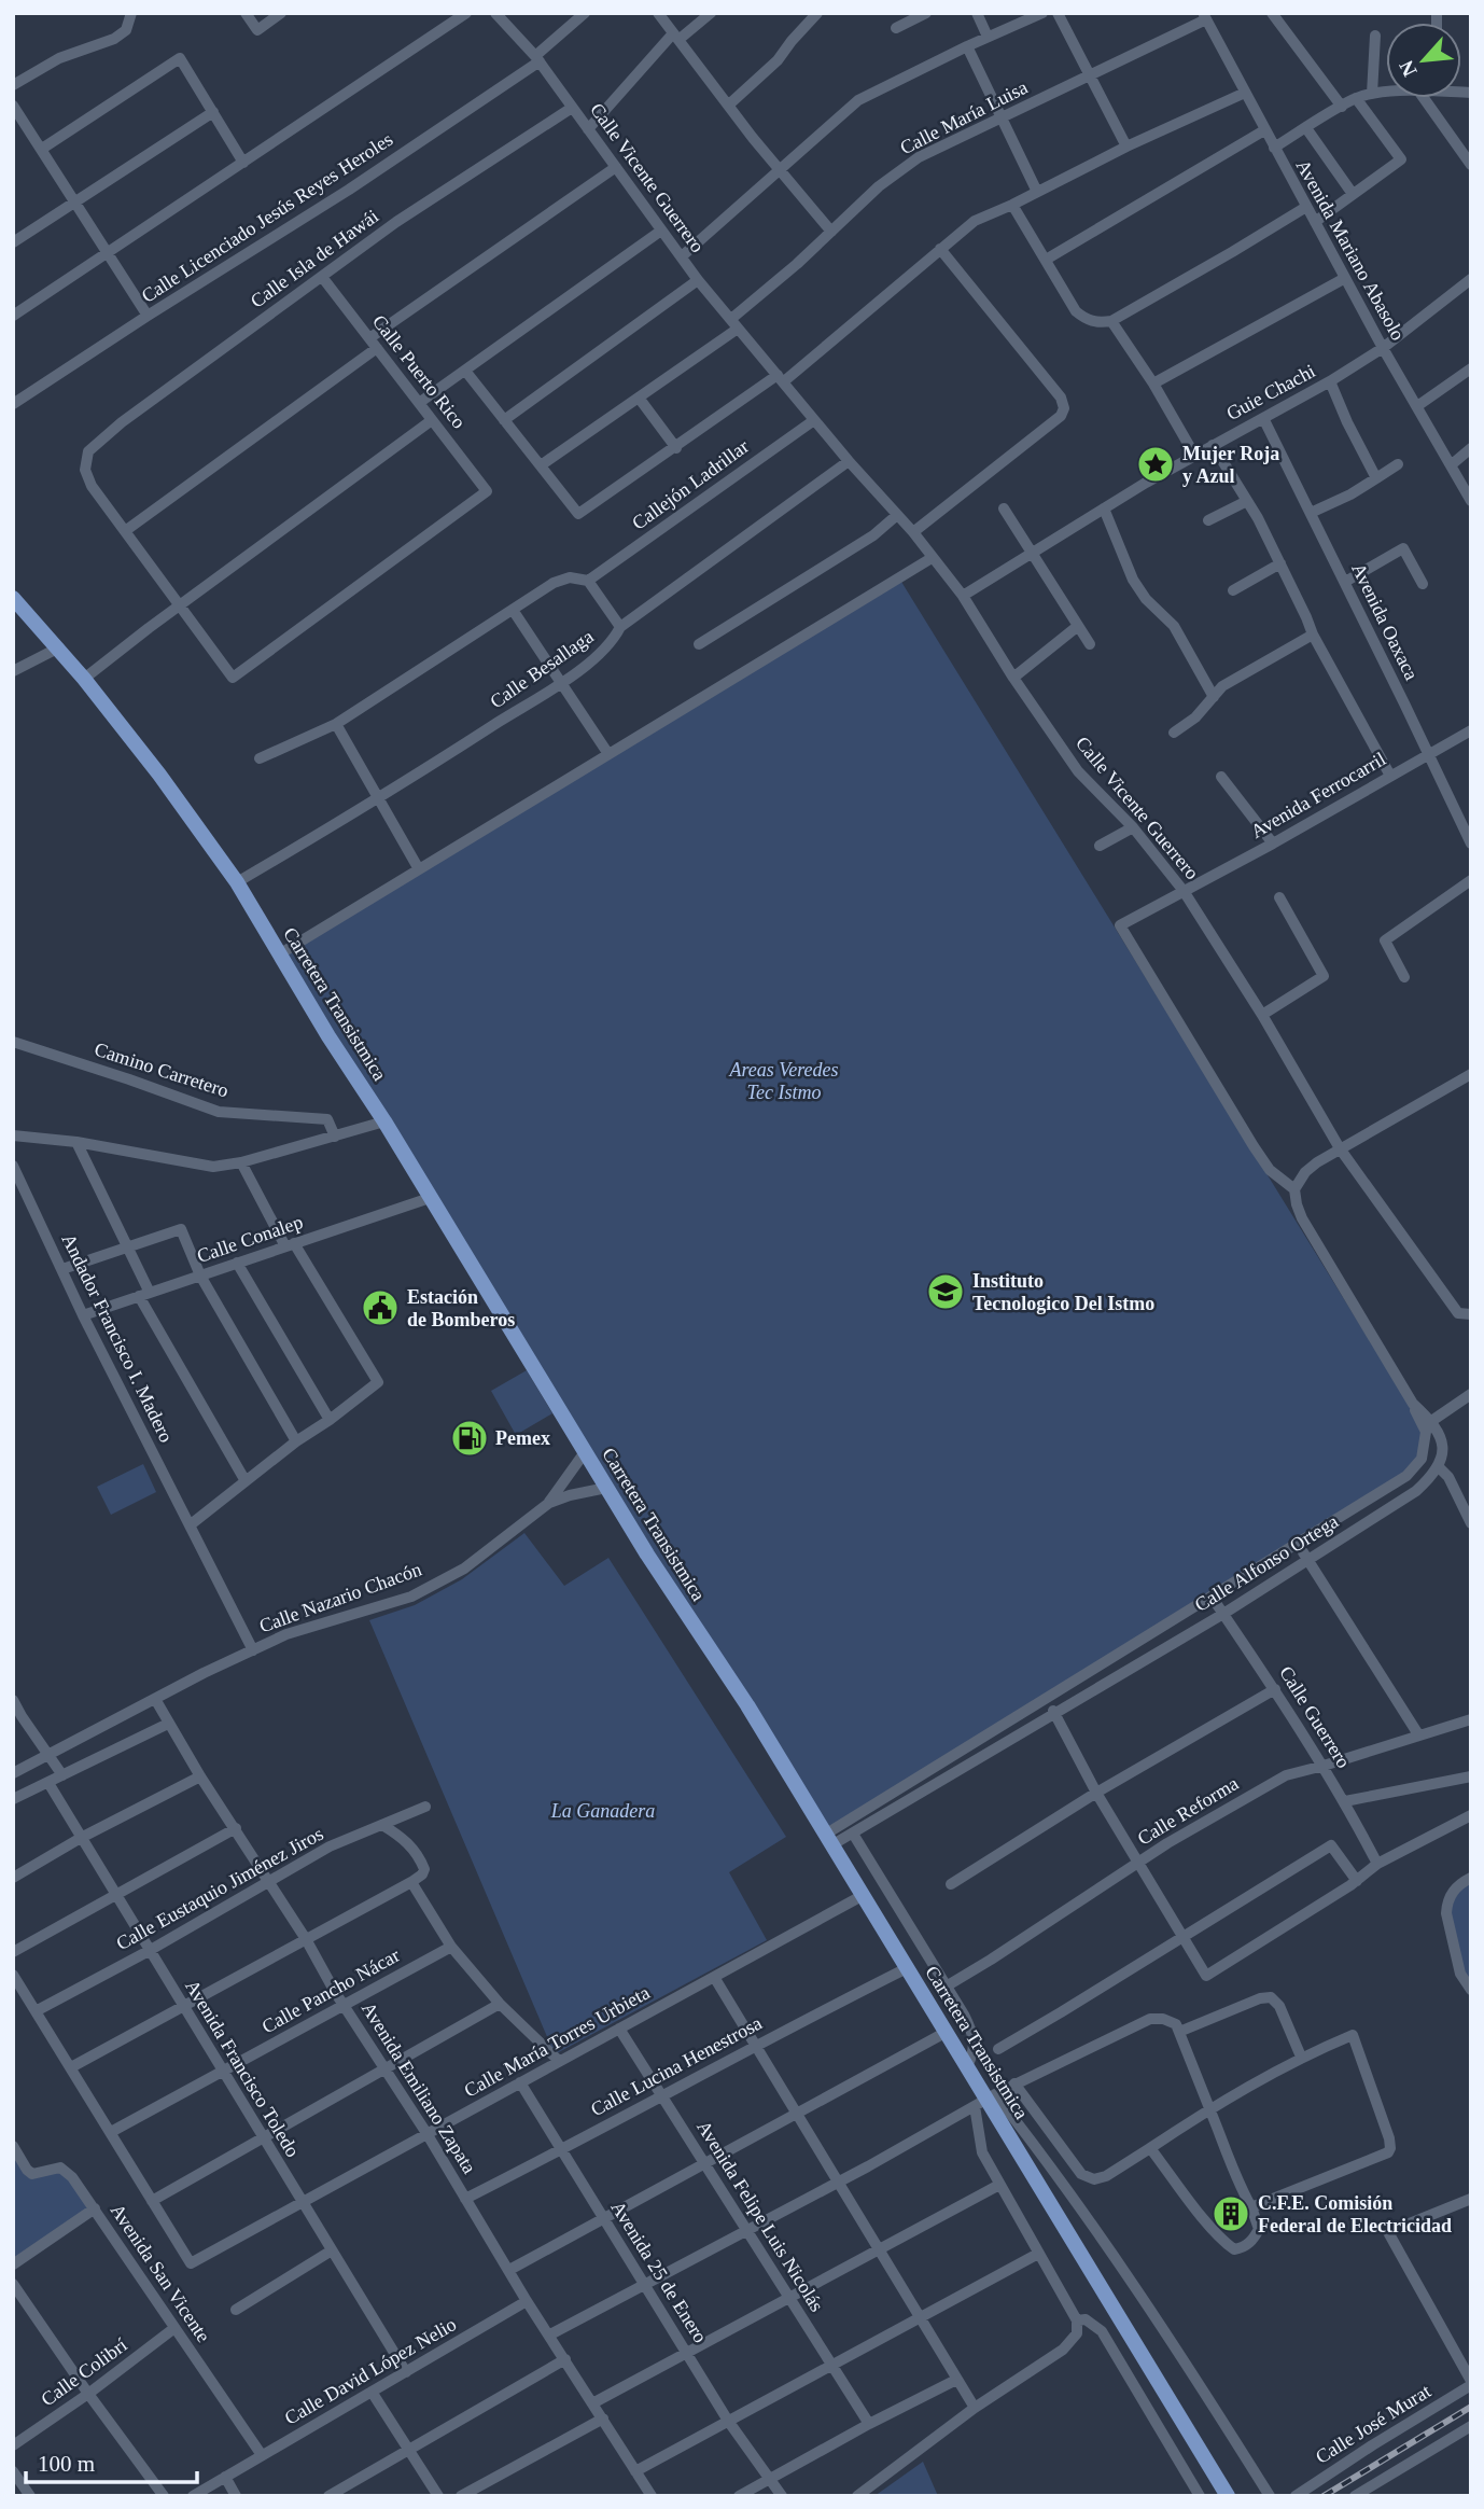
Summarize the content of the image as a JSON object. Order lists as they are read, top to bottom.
{
  "streets": {
    "main road": ["Carretera Transistmica"],
    "street": [
      "Calle María Luisa",
      "Calle Vicente Guerrero",
      "Calle Licenciado Jesús Reyes Heroles",
      "Avenida Mariano Abasolo",
      "Calle Isla de Hawái",
      "Calle Puerto Rico",
      "Guie Chachi",
      "Callejón Ladrillar",
      "Avenida Oaxaca",
      "Calle Besallaga",
      "Avenida Ferrocarril",
      "Camino Carretero",
      "Calle Conalep",
      "Andador Francisco I. Madero",
      "Calle Alfonso Ortega",
      "Calle Nazario Chacón",
      "Calle Guerrero",
      "Calle Reforma",
      "Calle Eustaquio Jiménez Jiros",
      "Calle Pancho Nácar",
      "Calle María Torres Urbieta",
      "Calle Lucina Henestrosa",
      "Avenida Francisco Toledo",
      "Avenida Emiliano Zapata",
      "Avenida Felipe Luis Nicolás",
      "Avenida 25 de Enero",
      "Avenida San Vicente",
      "Calle David López Nelio",
      "Calle Colibrí",
      "Calle José Murat"
    ]
  },
  "crossings": [
    ["Calle María Luisa", "Calle Vicente Guerrero"],
    ["Calle María Luisa", "Avenida Mariano Abasolo"],
    ["Calle Vicente Guerrero", "Calle Licenciado Jesús Reyes Heroles"],
    ["Calle Vicente Guerrero", "Calle Isla de Hawái"],
    ["Calle Vicente Guerrero", "Guie Chachi"],
    ["Calle Vicente Guerrero", "Callejón Ladrillar"],
    ["Calle Vicente Guerrero", "Calle Besallaga"],
    ["Calle Vicente Guerrero", "Avenida Ferrocarril"],
    ["Avenida Mariano Abasolo", "Guie Chachi"],
    ["Calle Isla de Hawái", "Calle Puerto Rico"],
    ["Guie Chachi", "Avenida Oaxaca"],
    ["Avenida Oaxaca", "Avenida Ferrocarril"],
    ["Calle Besallaga", "Carretera Transistmica"],
    ["Carretera Transistmica", "Calle Conalep"],
    ["Carretera Transistmica", "Calle Alfonso Ortega"],
    ["Carretera Transistmica", "Calle Nazario Chacón"],
    ["Carretera Transistmica", "Calle María Torres Urbieta"],
    ["Carretera Transistmica", "Calle Lucina Henestrosa"],
    ["Calle Conalep", "Andador Francisco I. Madero"],
    ["Andador Francisco I. Madero", "Calle Nazario Chacón"],
    ["Calle Alfonso Ortega", "Calle Guerrero"],
    ["Calle Nazario Chacón", "Avenida Emiliano Zapata"],
    ["Calle Guerrero", "Calle Reforma"],
    ["Calle Eustaquio Jiménez Jiros", "Avenida Francisco Toledo"],
    ["Calle Eustaquio Jiménez Jiros", "Avenida Emiliano Zapata"],
    ["Calle Pancho Nácar", "Avenida Francisco Toledo"],
    ["Calle Pancho Nácar", "Avenida Emiliano Zapata"],
    ["Calle María Torres Urbieta", "Avenida Francisco Toledo"],
    ["Calle María Torres Urbieta", "Avenida Emiliano Zapata"],
    ["Calle María Torres Urbieta", "Avenida Felipe Luis Nicolás"],
    ["Calle María Torres Urbieta", "Avenida 25 de Enero"],
    ["Calle Lucina Henestrosa", "Avenida Emiliano Zapata"],
    ["Calle Lucina Henestrosa", "Avenida Felipe Luis Nicolás"],
    ["Calle Lucina Henestrosa", "Avenida 25 de Enero"],
    ["Avenida Francisco Toledo", "Calle David López Nelio"],
    ["Avenida Emiliano Zapata", "Calle David López Nelio"],
    ["Avenida San Vicente", "Calle David López Nelio"],
    ["Avenida San Vicente", "Calle Colibrí"]
  ],
  "parks": ["Areas Veredes Tec Istmo", "La Ganadera"],
  "places": {
    "place": ["Mujer Roja y Azul"],
    "school or university": ["Instituto Tecnologico Del Istmo"],
    "public building": ["Estación de Bomberos"],
    "fuel station": ["Pemex"],
    "building": ["C.F.E. Comisión Federal de Electricidad"]
  },
  "scale_bar": "100 m",
  "north": "bottom left"
}
